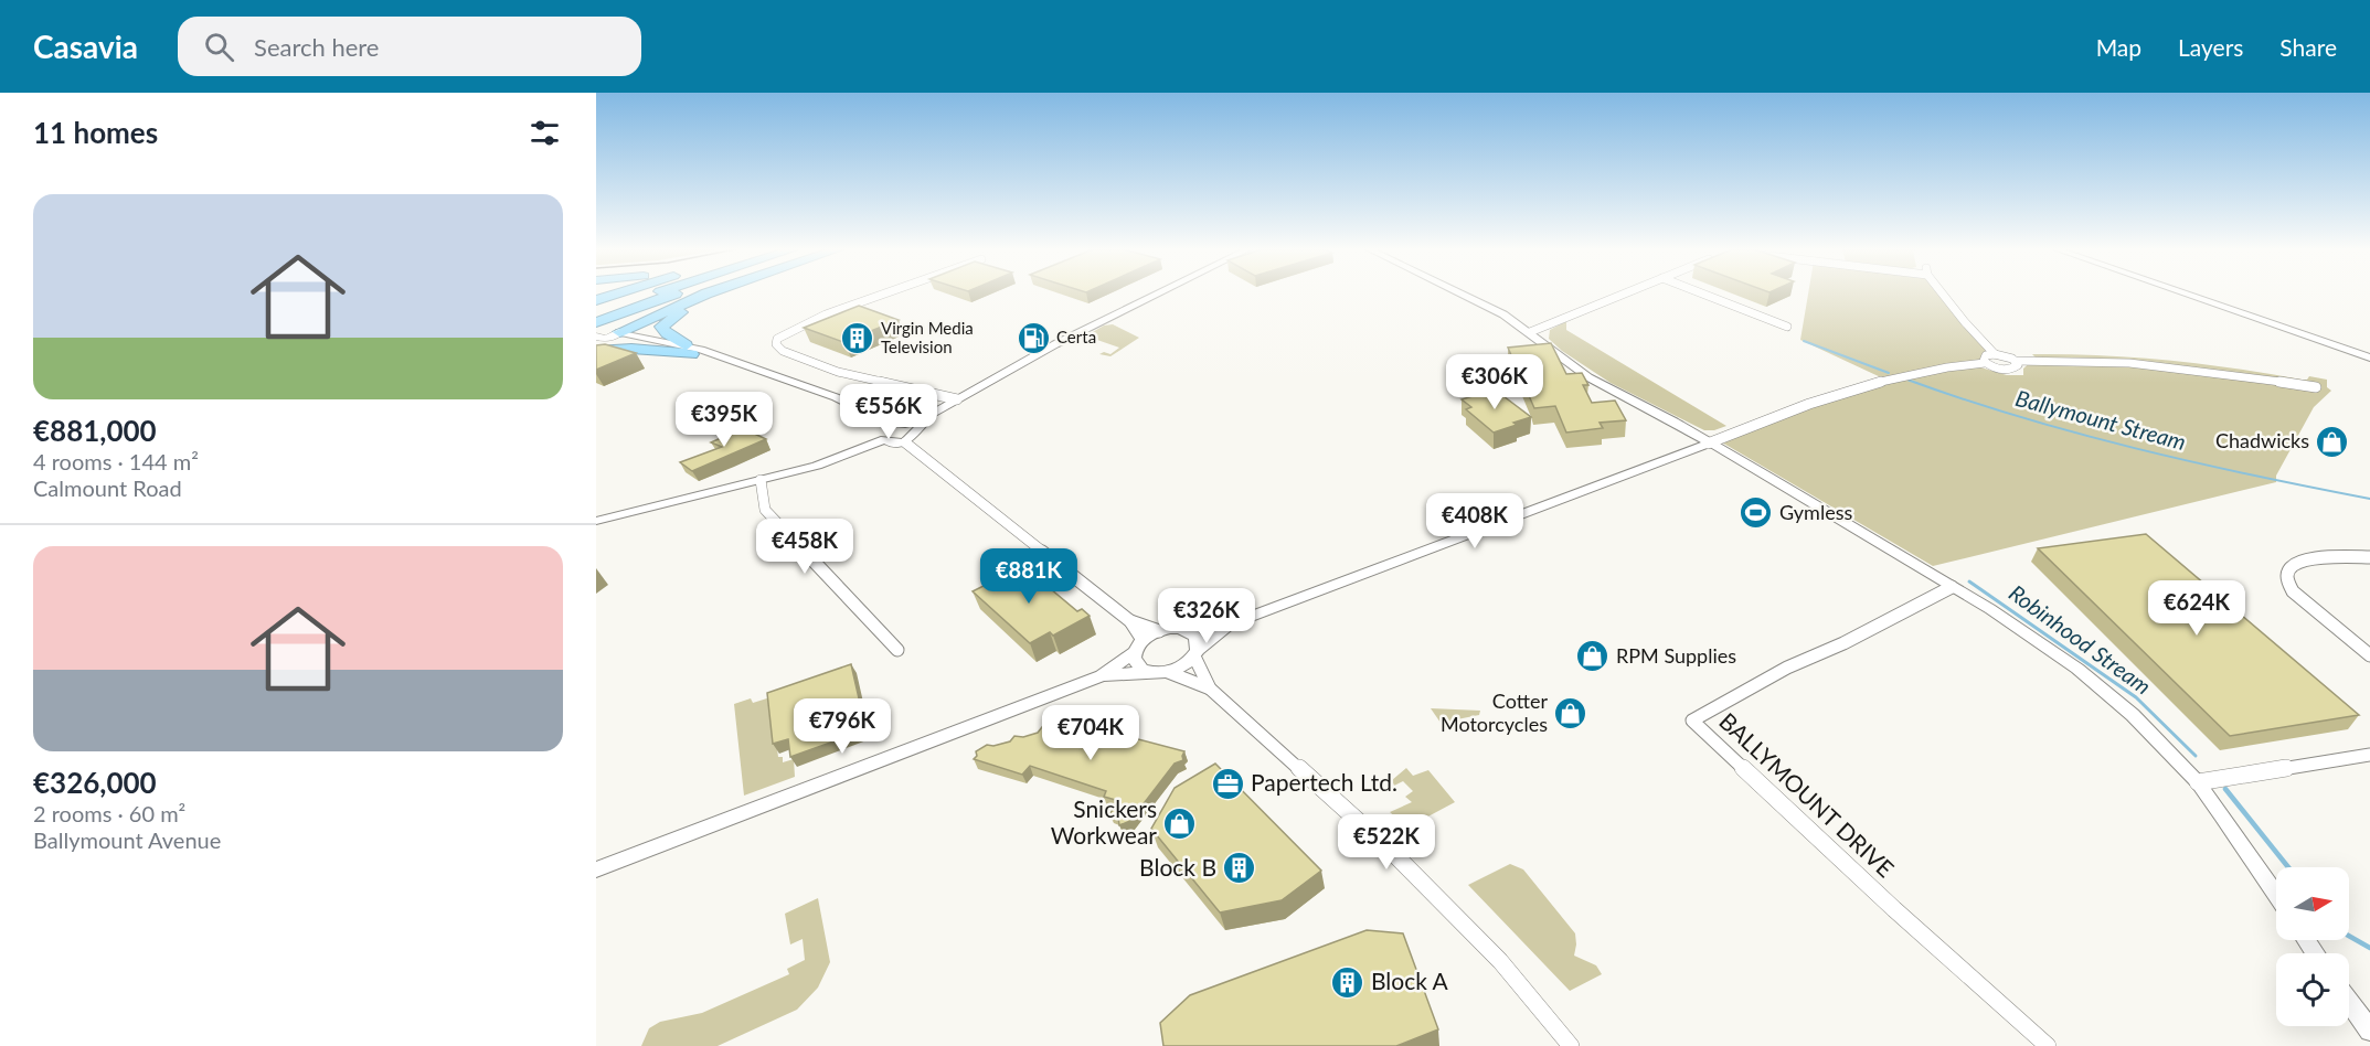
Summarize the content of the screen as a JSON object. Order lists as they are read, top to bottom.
{
  "streets": {
    "street": ["BALLYMOUNT DRIVE"]
  },
  "water": ["Ballymount Stream", "Robinhood Stream"],
  "places": {
    "fuel station": ["Certa"],
    "building": ["Virgin Media Television", "Block B", "Block A"],
    "shop": [
      "Chadwicks",
      "RPM Supplies",
      "Cotter Motorcycles",
      "Snickers Workwear"
    ],
    "sports": ["Gymless"],
    "office": ["Papertech Ltd."]
  },
  "north": "right",
  "page": {
    "header": "Casavia",
    "search": "Search here",
    "nav": ["Map", "Layers", "Share"],
    "heading": "11 homes",
    "list": [
      {
        "name": "€881,000",
        "note": "4 rooms · 144 m² · Calmount Road"
      },
      {
        "name": "€326,000",
        "note": "2 rooms · 60 m² · Ballymount Avenue"
      }
    ],
    "price": [
      "€306K",
      "€556K",
      "€395K",
      "€408K",
      "€458K",
      "€881K",
      "€624K",
      "€326K",
      "€796K",
      "€704K",
      "€522K"
    ]
  }
}
